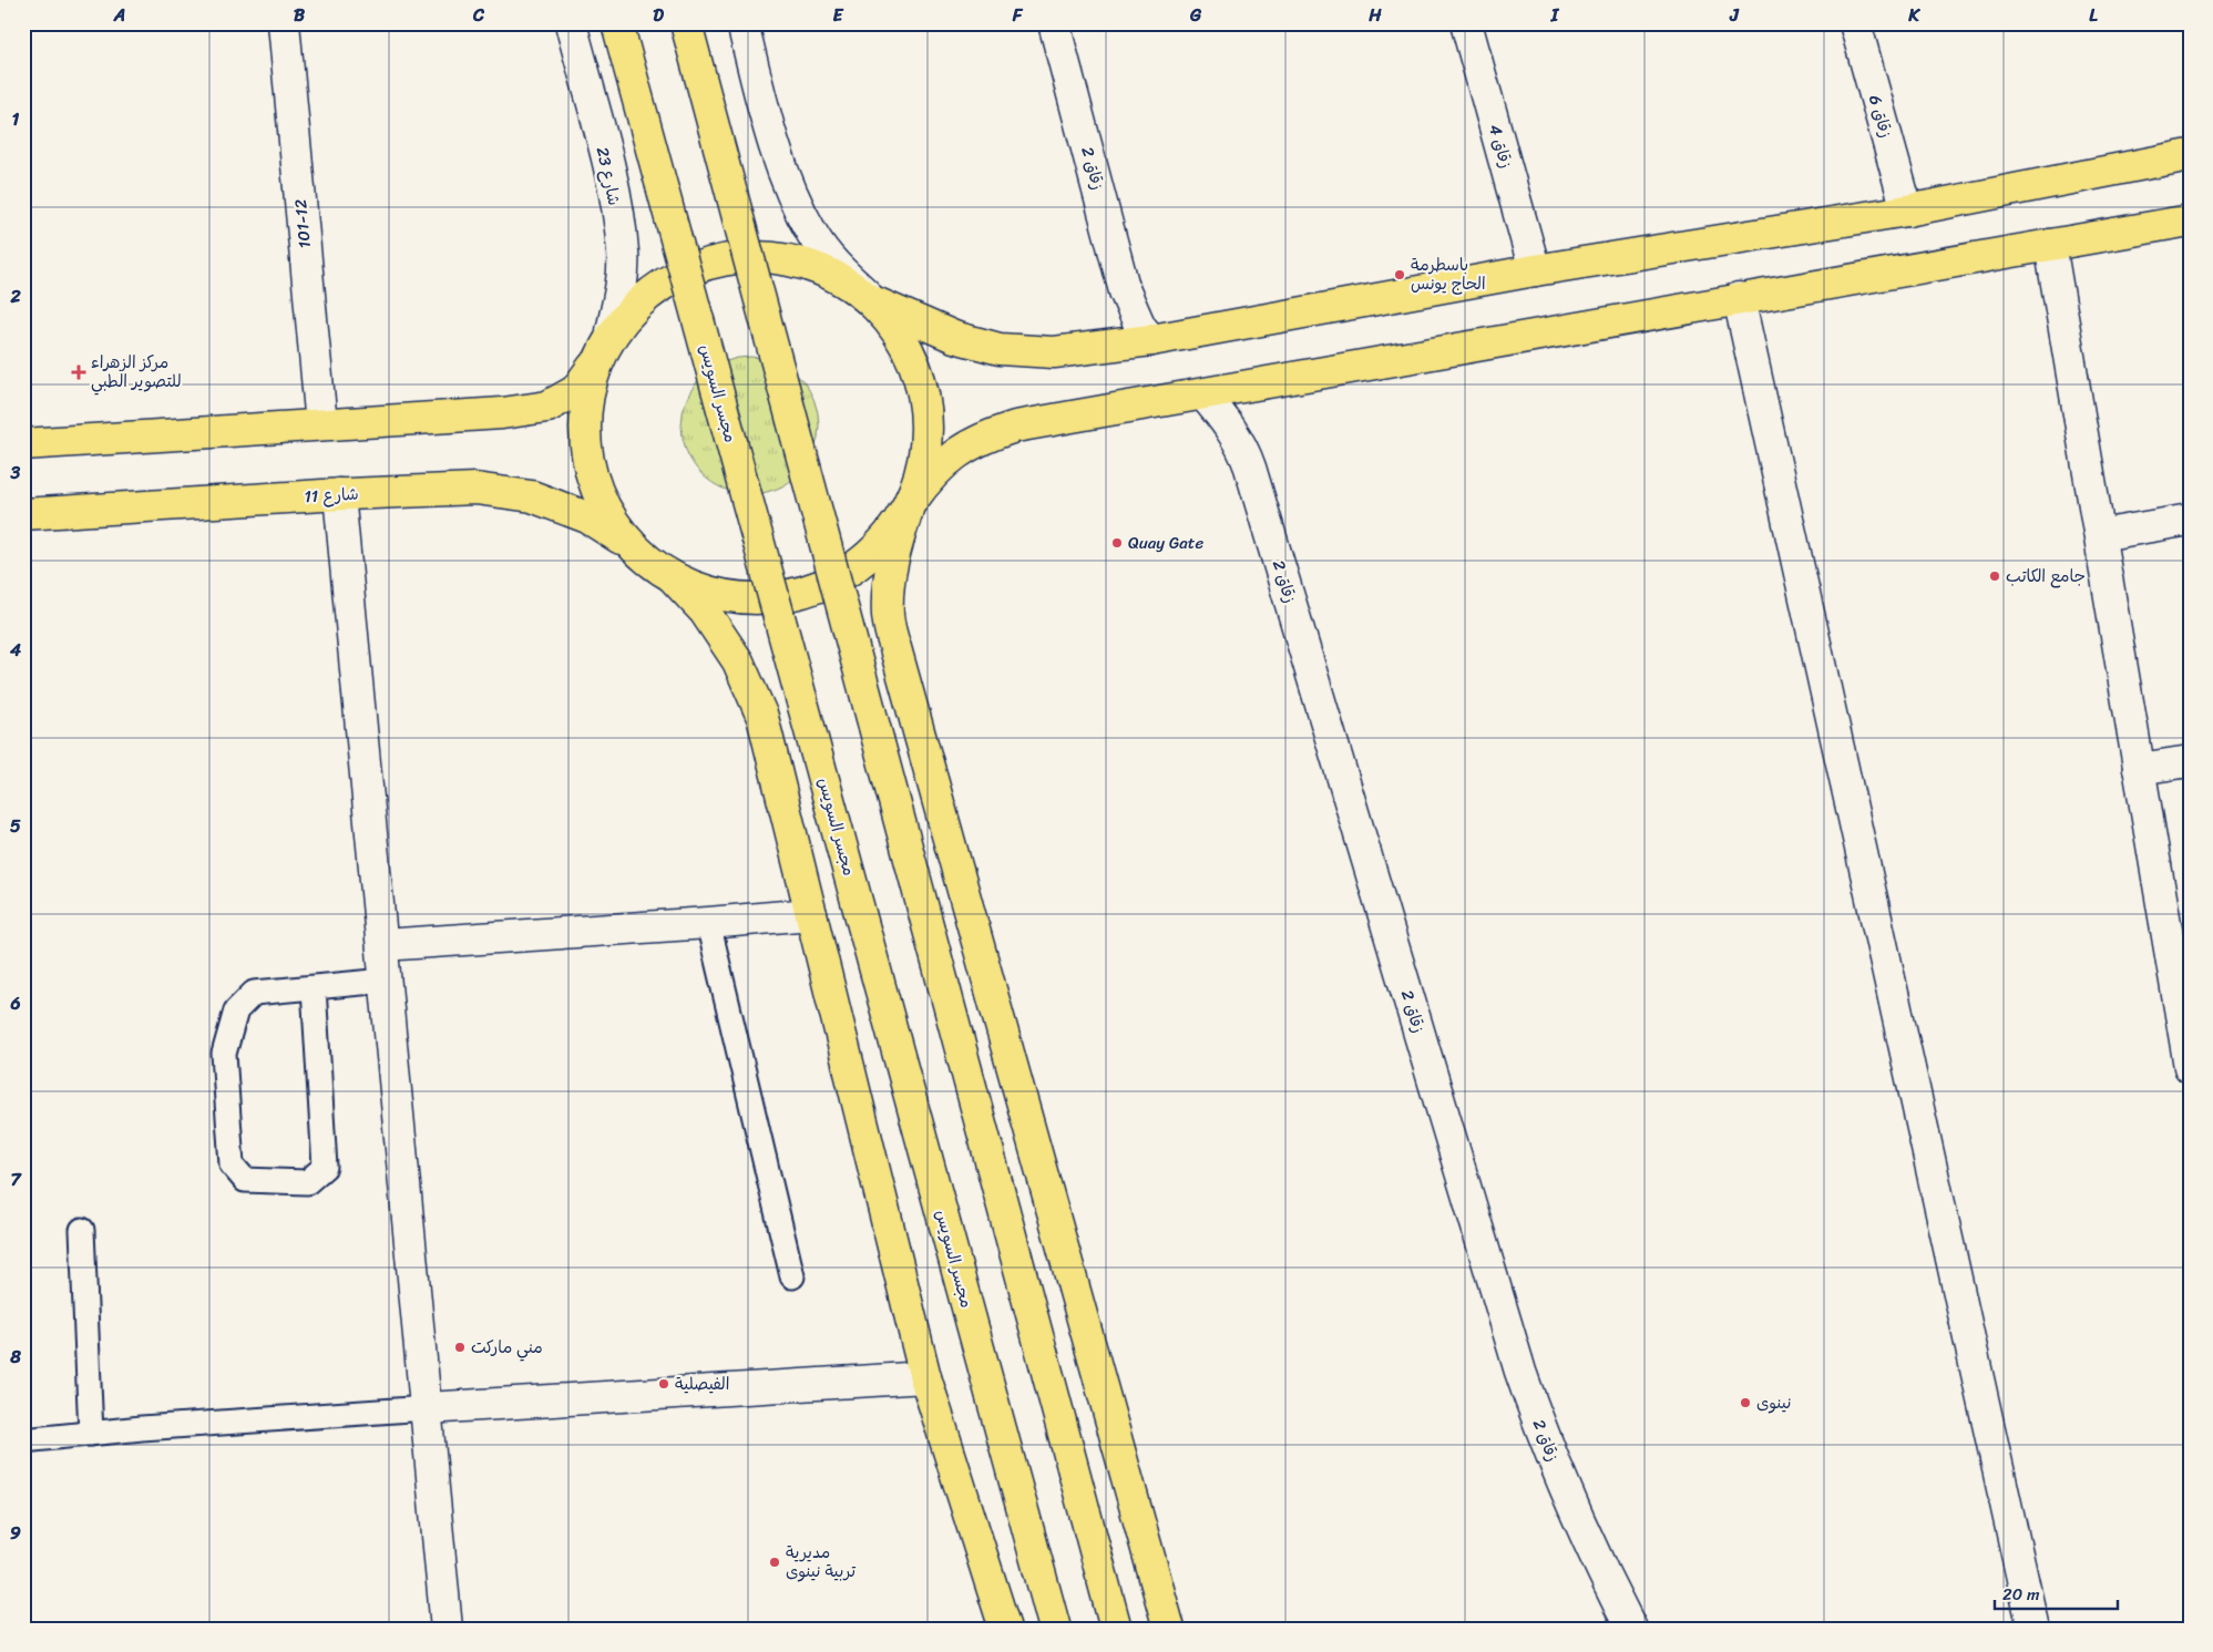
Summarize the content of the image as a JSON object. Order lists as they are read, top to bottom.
{
  "streets": {
    "main road": ["مجسر السويس", "شارع 11"],
    "street": [
      "زقاق 6",
      "زقاق 4",
      "زقاق 2",
      "شارع 23",
      "101-12"
    ]
  },
  "places": {
    "other": [
      "باسطرمة الحاج يونس",
      "Quay Gate",
      "جامع الكاتب",
      "مني ماركت",
      "الفيصلية",
      "نينوى",
      "مديرية تربية نينوى"
    ],
    "health": ["مركز الزهراء للتصوير الطبي"]
  },
  "scale_bar": "20 m",
  "grid": {
    "columns": [
      "A",
      "B",
      "C",
      "D",
      "E",
      "F",
      "G",
      "H",
      "I",
      "J",
      "K",
      "L"
    ],
    "rows": [
      "1",
      "2",
      "3",
      "4",
      "5",
      "6",
      "7",
      "8",
      "9"
    ]
  }
}
